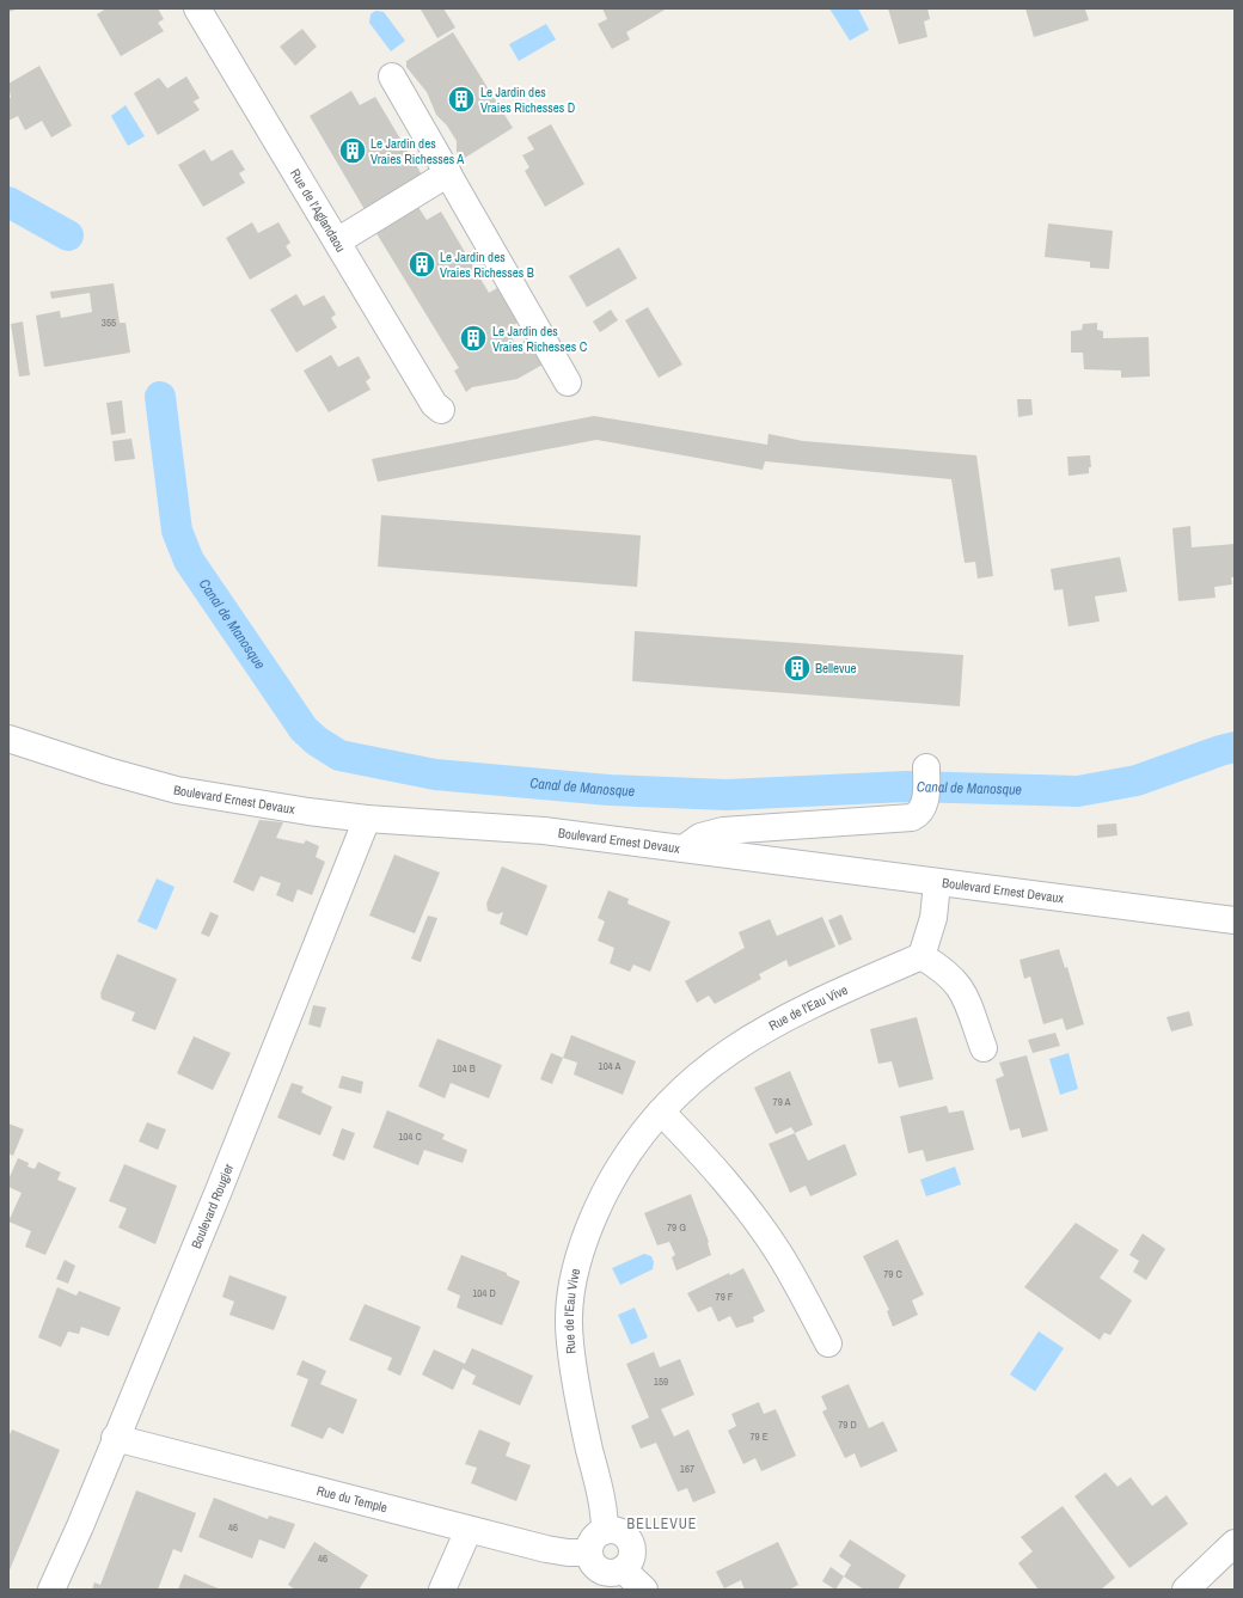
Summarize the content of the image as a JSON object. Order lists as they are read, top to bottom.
{
  "streets": {
    "street": [
      "Rue de l'Aglandaou",
      "Boulevard Ernest Devaux",
      "Rue de l'Eau Vive",
      "Boulevard Rougier",
      "Rue du Temple"
    ]
  },
  "crossings": [
    ["Boulevard Ernest Devaux", "Boulevard Rougier"],
    ["Rue de l'Eau Vive", "Rue du Temple"],
    ["Boulevard Rougier", "Rue du Temple"]
  ],
  "districts": ["BELLEVUE"],
  "water": ["Canal de Manosque"],
  "places": {
    "building": [
      "Le Jardin des Vraies Richesses D",
      "Le Jardin des Vraies Richesses A",
      "Le Jardin des Vraies Richesses B",
      "Le Jardin des Vraies Richesses C",
      "Bellevue"
    ]
  },
  "house_numbers": [
    "355",
    "104 A",
    "104 B",
    "79 A",
    "104 C",
    "79 G",
    "79 C",
    "104 D",
    "79 F",
    "159",
    "79 D",
    "79 E",
    "167",
    "46",
    "46"
  ]
}
